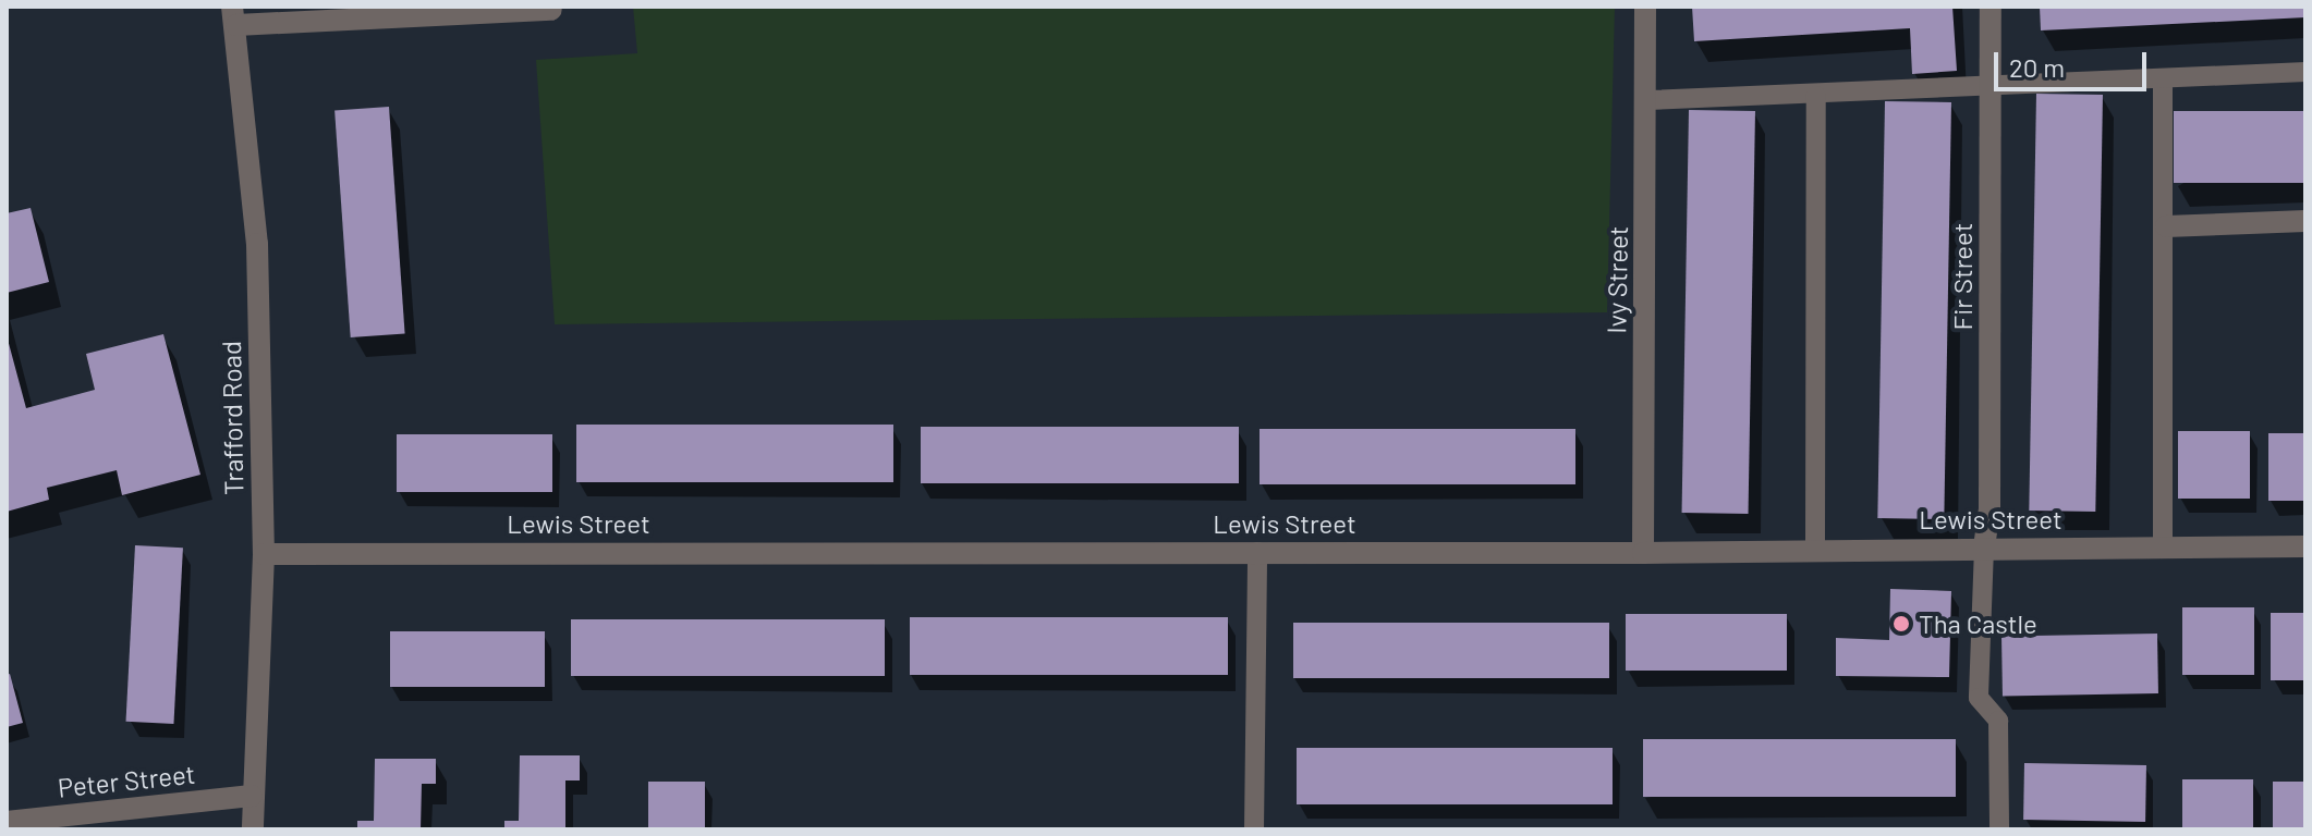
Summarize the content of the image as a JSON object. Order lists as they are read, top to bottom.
{
  "streets": {
    "street": [
      "Fir Street",
      "Ivy Street",
      "Trafford Road",
      "Lewis Street",
      "Peter Street"
    ]
  },
  "crossings": [
    ["Fir Street", "Lewis Street"],
    ["Ivy Street", "Lewis Street"],
    ["Trafford Road", "Lewis Street"],
    ["Trafford Road", "Peter Street"]
  ],
  "places": ["Tha Castle"],
  "scale_bar": "20 m"
}
